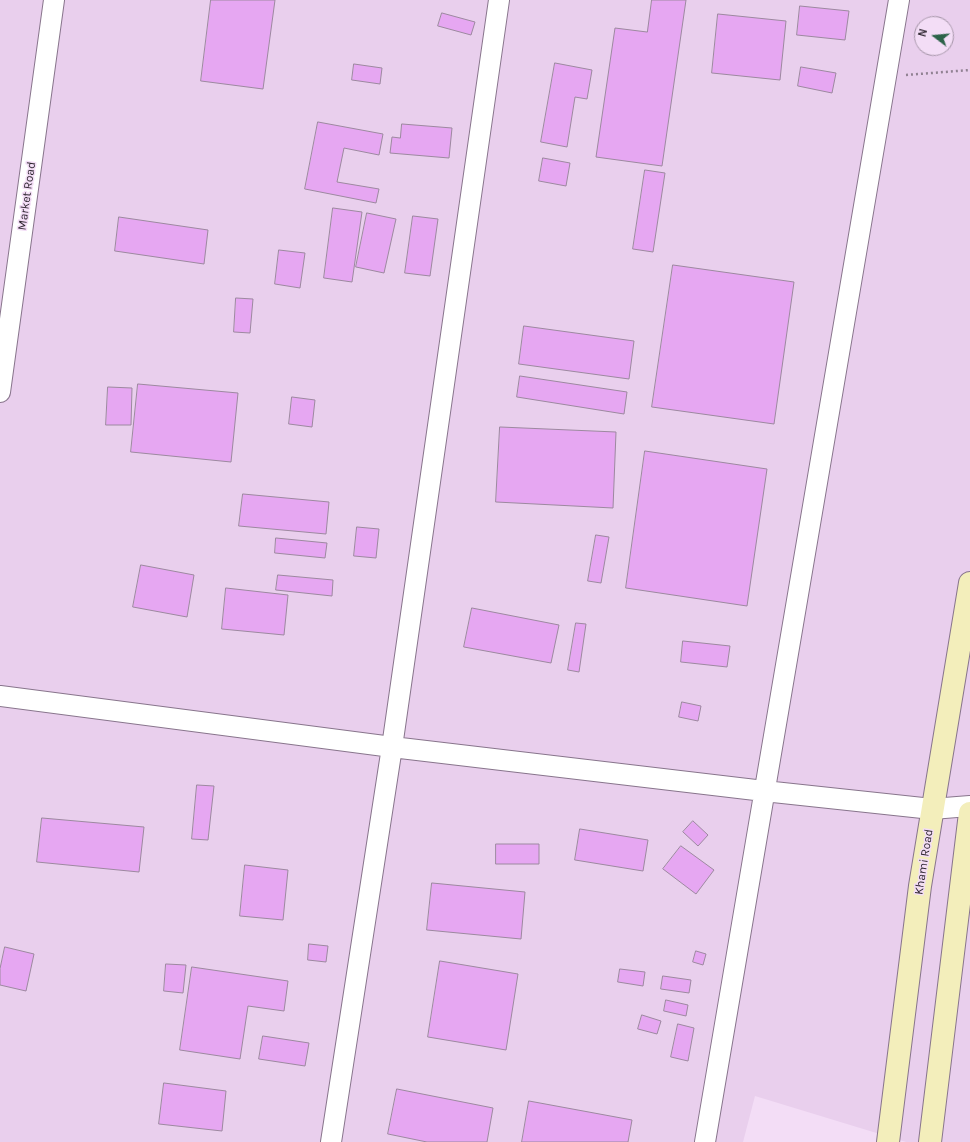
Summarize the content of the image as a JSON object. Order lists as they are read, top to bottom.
{
  "streets": {
    "main road": ["Khami Road"],
    "street": ["Market Road"]
  },
  "north": "left"
}
